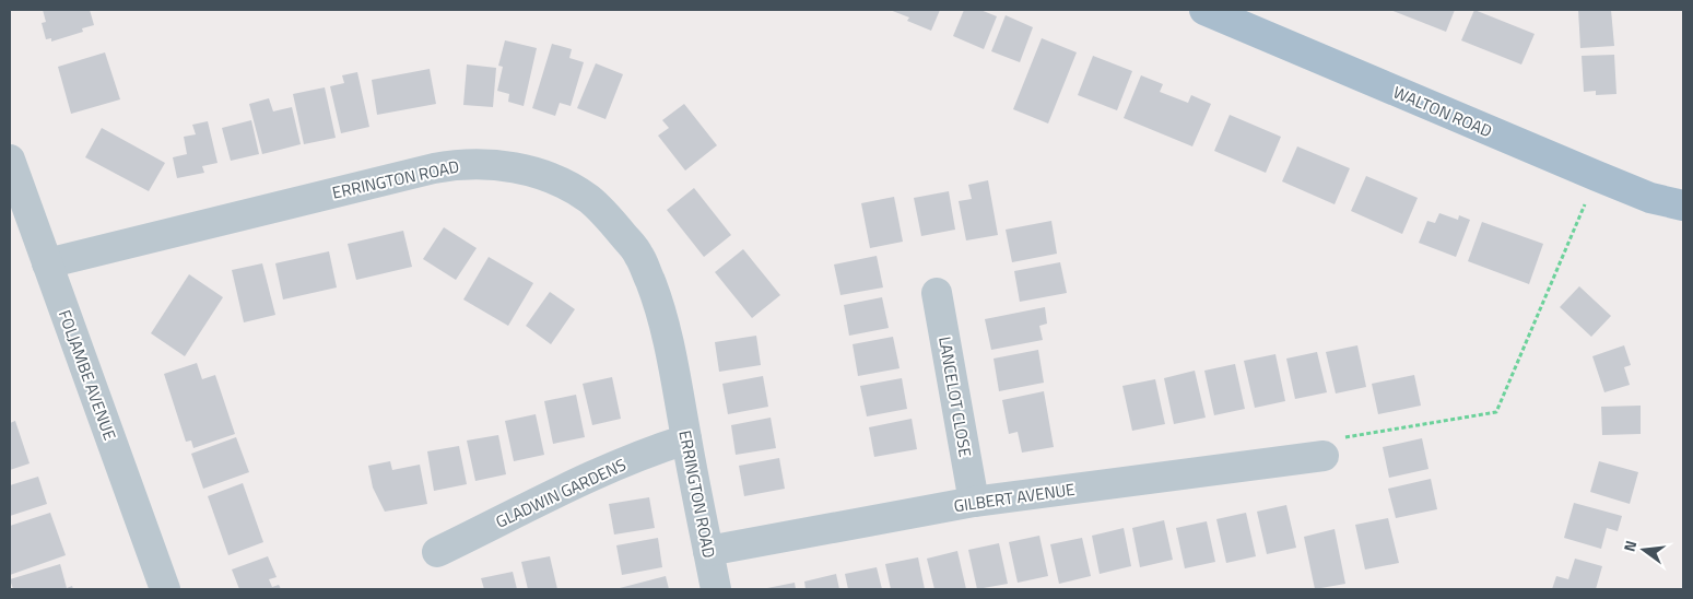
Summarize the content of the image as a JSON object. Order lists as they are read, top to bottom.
{
  "streets": {
    "main road": ["WALTON ROAD"],
    "street": [
      "ERRINGTON ROAD",
      "FOLJAMBE AVENUE",
      "LANCELOT CLOSE",
      "GLADWIN GARDENS",
      "GILBERT AVENUE"
    ]
  },
  "crossings": [
    ["ERRINGTON ROAD", "FOLJAMBE AVENUE"],
    ["ERRINGTON ROAD", "GLADWIN GARDENS"],
    ["ERRINGTON ROAD", "GILBERT AVENUE"],
    ["LANCELOT CLOSE", "GILBERT AVENUE"]
  ],
  "north": "left"
}
